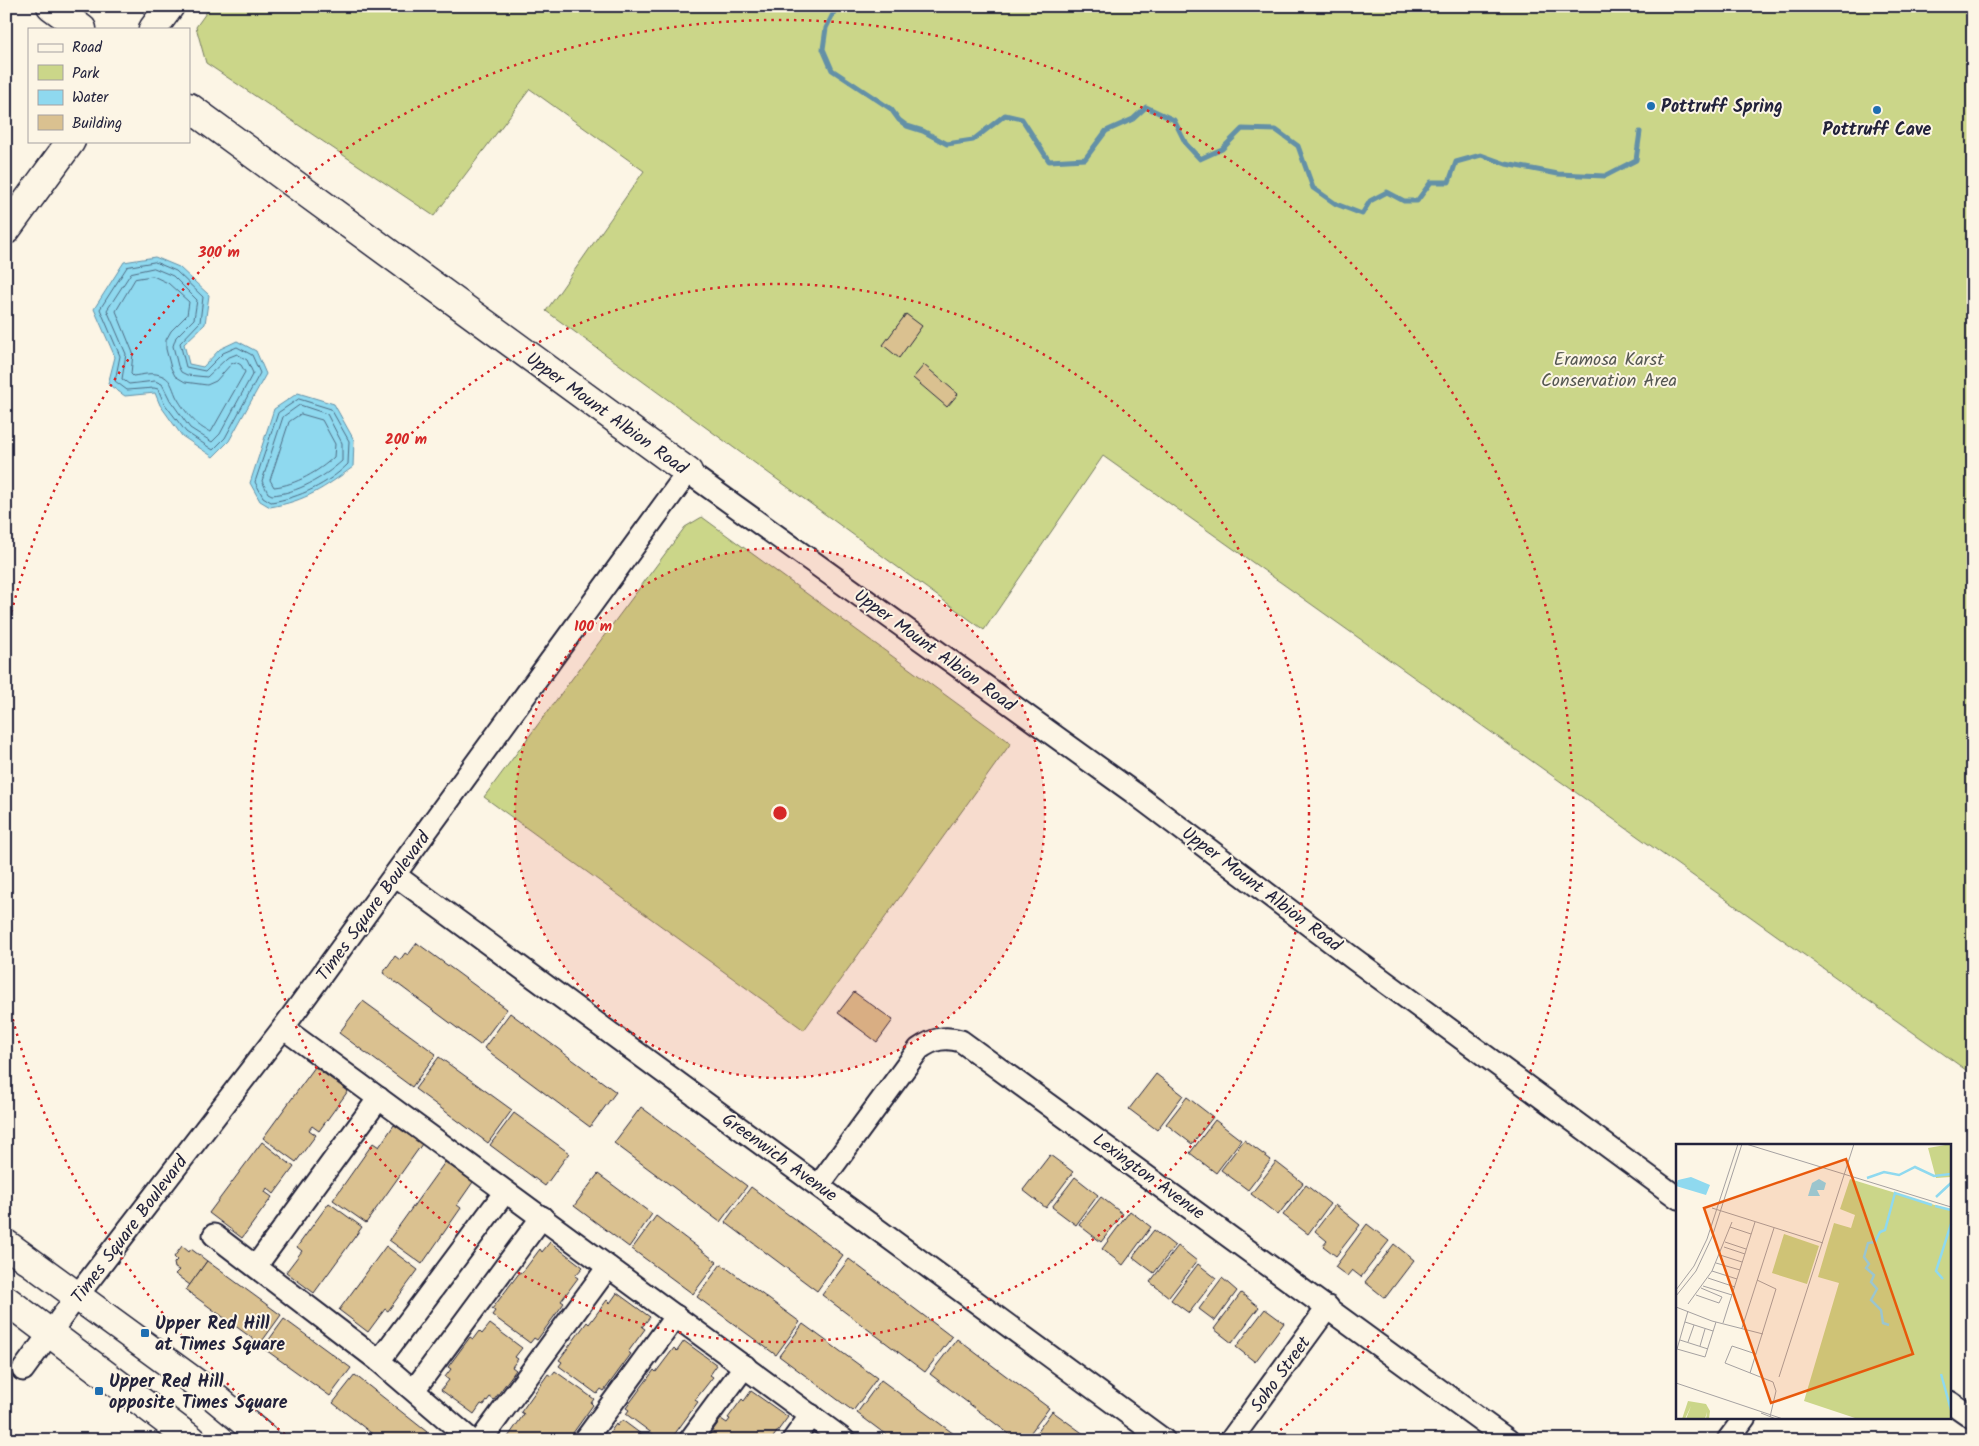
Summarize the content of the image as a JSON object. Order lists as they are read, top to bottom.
{
  "streets": {
    "street": [
      "Upper Mount Albion Road",
      "Times Square Boulevard",
      "Greenwich Avenue",
      "Lexington Avenue",
      "Soho Street"
    ]
  },
  "crossings": [
    ["Upper Mount Albion Road", "Times Square Boulevard"],
    ["Times Square Boulevard", "Greenwich Avenue"],
    ["Greenwich Avenue", "Lexington Avenue"],
    ["Lexington Avenue", "Soho Street"]
  ],
  "parks": ["Eramosa Karst Conservation Area"],
  "places": {
    "other": ["Pottruff Spring", "Pottruff Cave"],
    "transit": ["Upper Red Hill at Times Square", "Upper Red Hill opposite Times Square"]
  },
  "legend": [
    "Road",
    "Park",
    "Water",
    "Building"
  ],
  "rings": ["300 m", "200 m", "100 m"]
}
